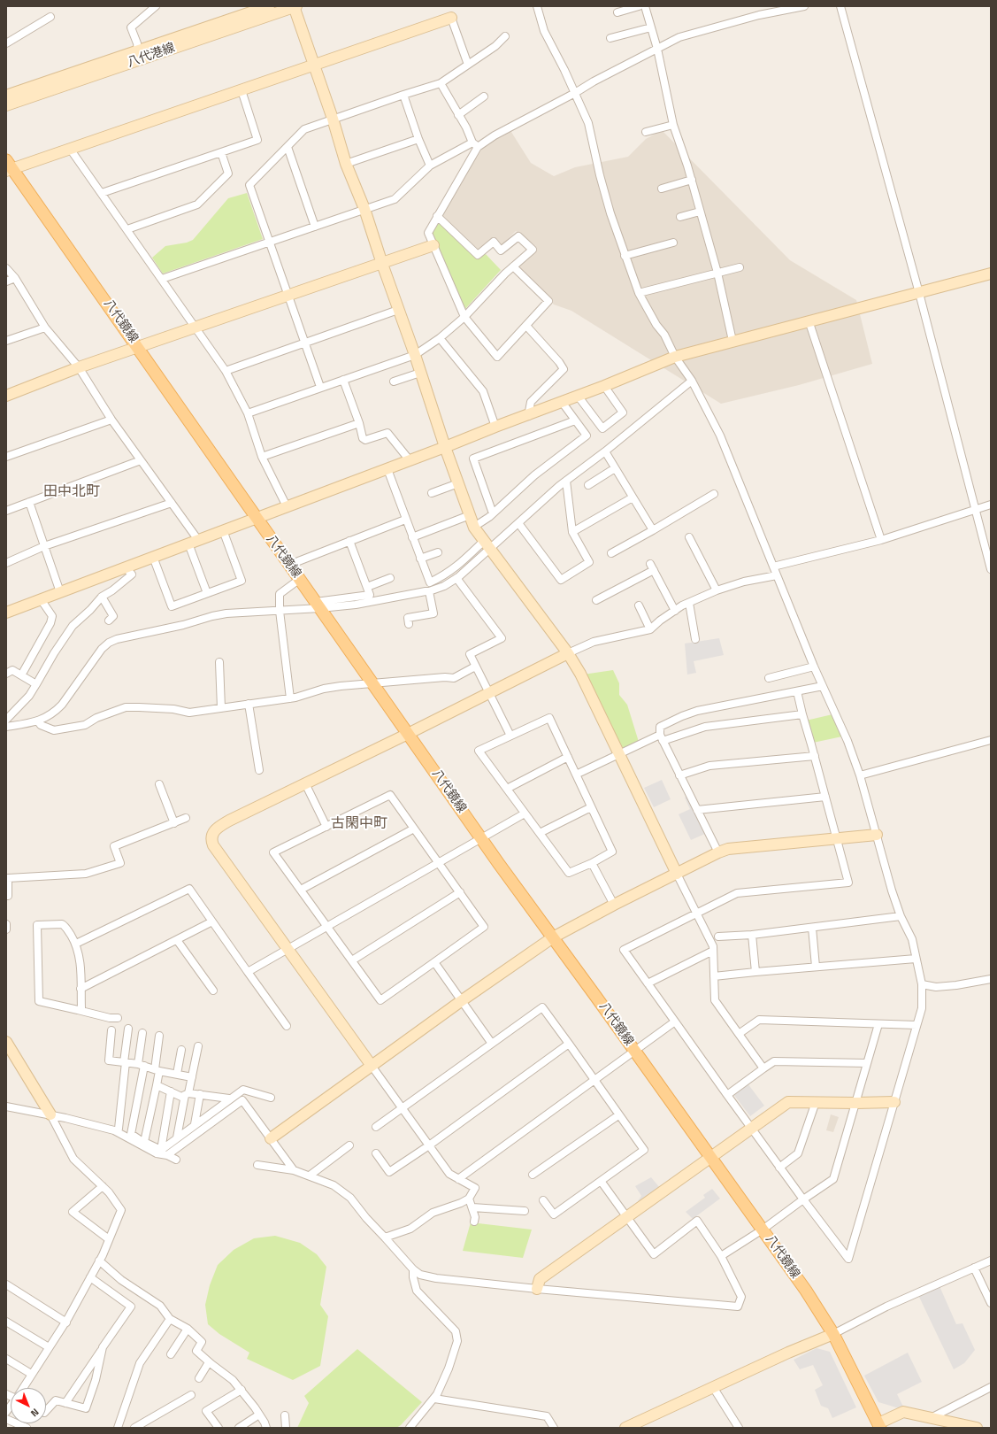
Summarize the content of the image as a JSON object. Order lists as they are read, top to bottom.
{
  "streets": {
    "main road": ["八代鏡線"],
    "street": ["八代港線"]
  },
  "districts": ["田中北町", "古閑中町"],
  "north": "bottom right"
}
